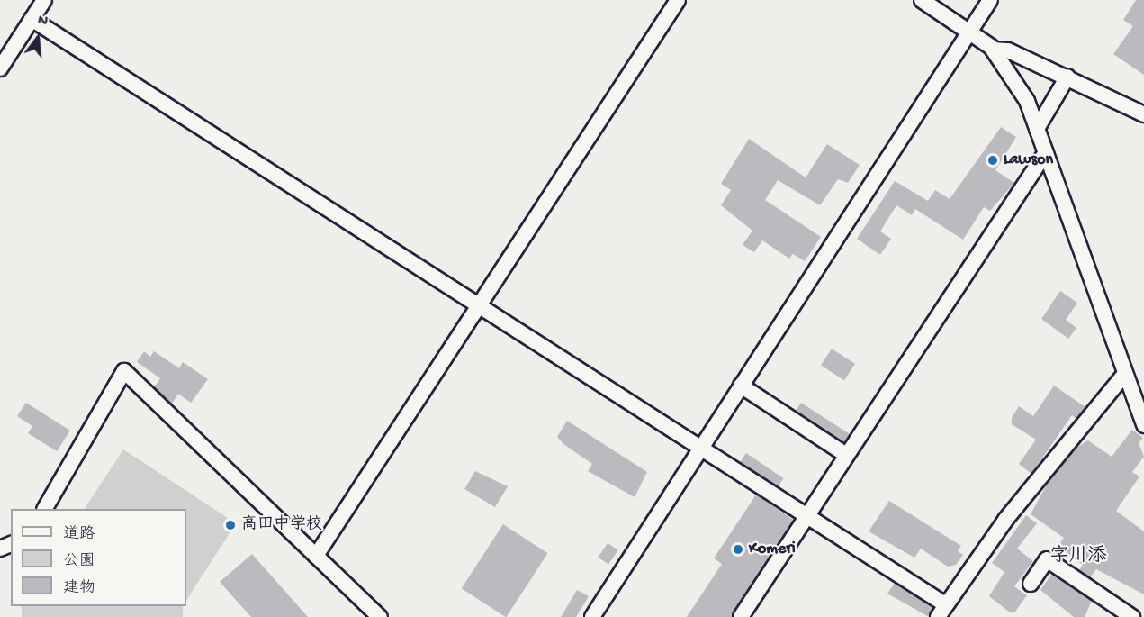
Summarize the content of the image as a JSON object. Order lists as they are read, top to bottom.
{
  "districts": ["字川添"],
  "places": ["Lawson", "高田中学校", "Komeri"],
  "legend": ["道路", "公園", "建物"],
  "north": "top"
}
